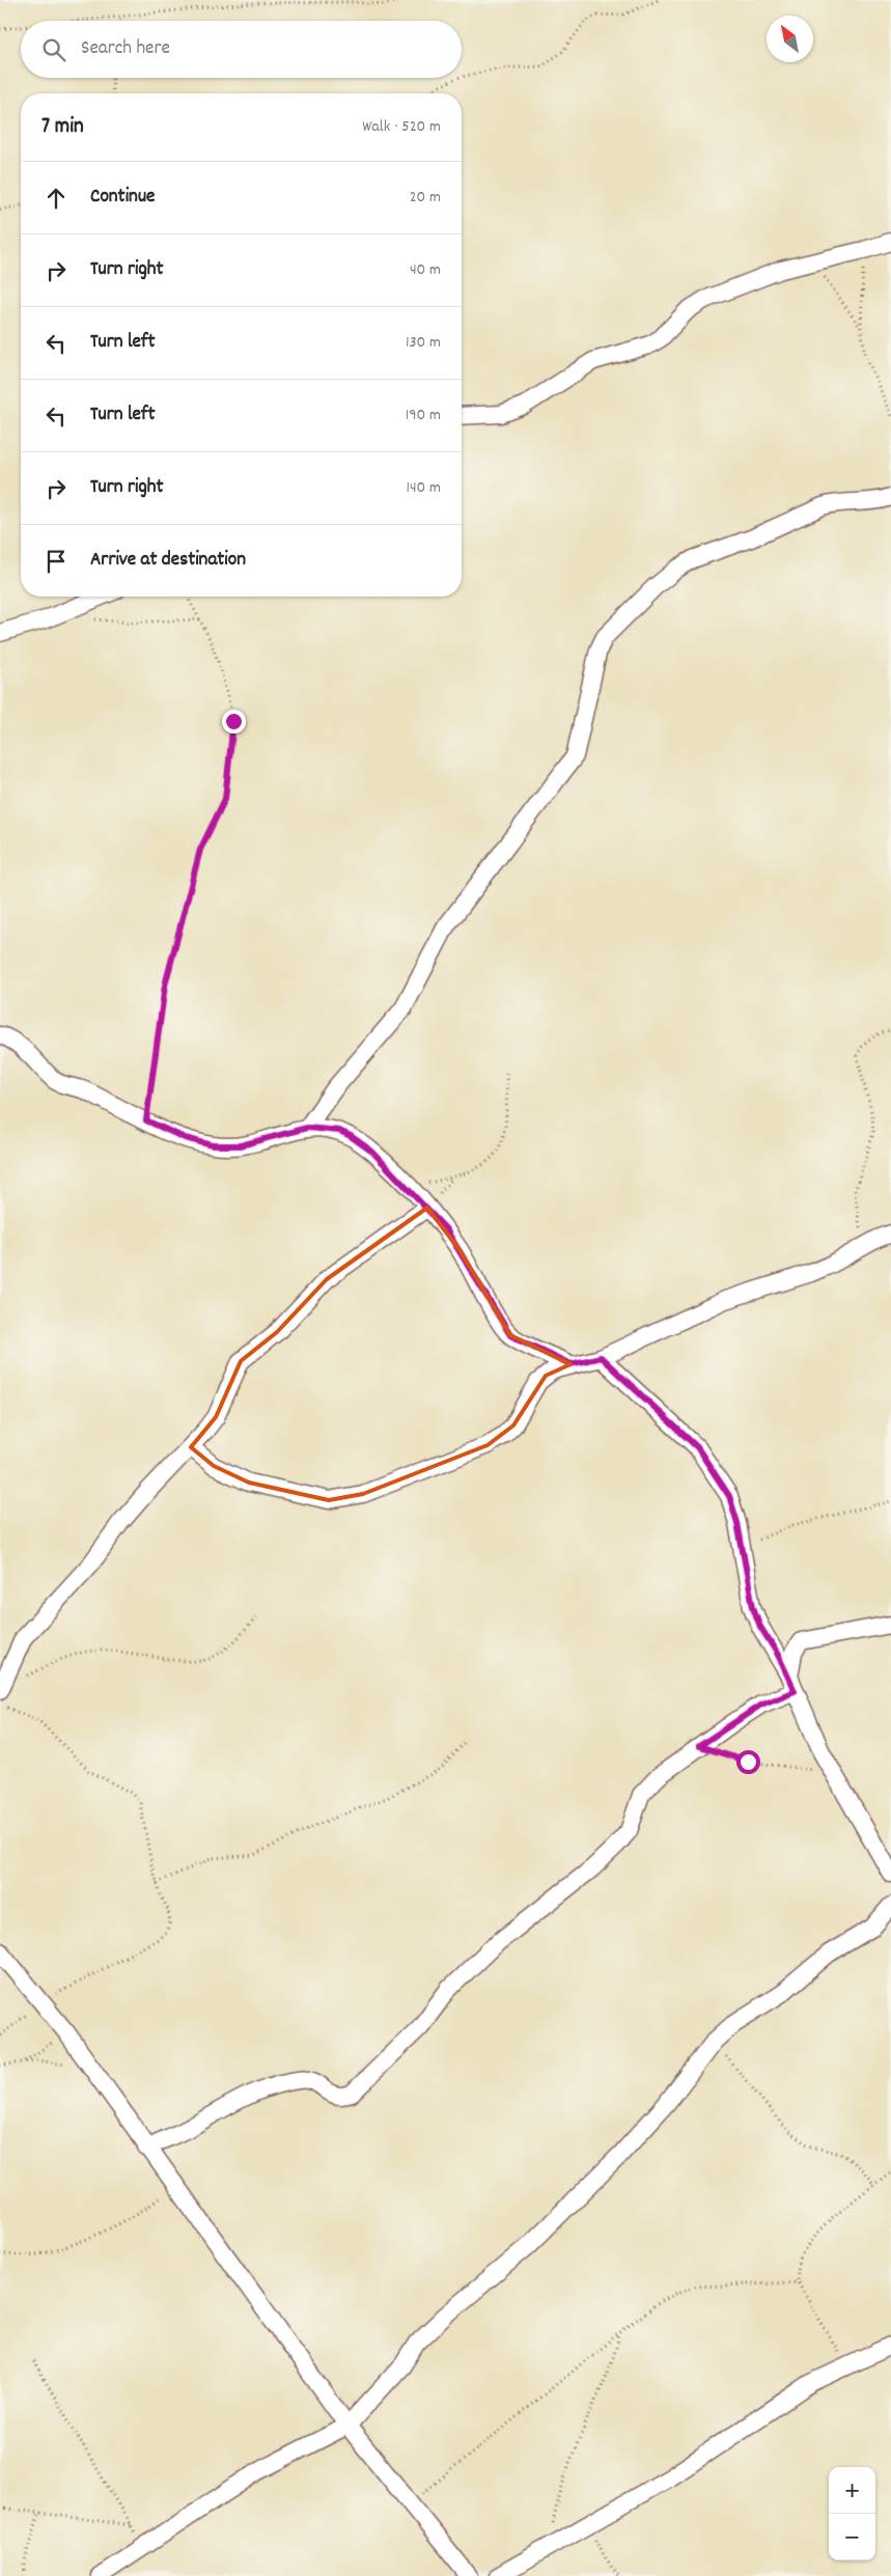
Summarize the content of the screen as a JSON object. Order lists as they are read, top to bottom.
{
  "north": "top left",
  "page": {
    "search": "Search here",
    "heading": ["7 min", "Walk · 520 m"],
    "list": [
      ["Continue", "20 m"],
      ["Turn right", "40 m"],
      ["Turn left", "130 m"],
      ["Turn left", "190 m"],
      ["Turn right", "140 m"],
      "Arrive at destination"
    ],
    "map_buttons": ["+", "−"]
  }
}
